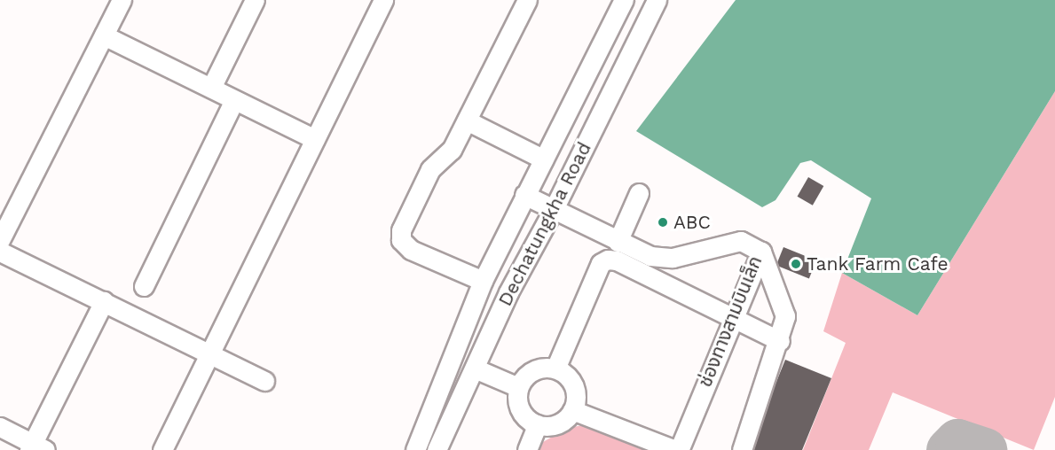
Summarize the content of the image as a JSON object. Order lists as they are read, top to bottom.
{
  "streets": {
    "street": ["Dechatungkha Road", "ช่องทางสามบินเล็ก"]
  },
  "crossings": [
    ["Dechatungkha Road", "ช่องทางสามบินเล็ก"]
  ],
  "places": ["ABC", "Tank Farm Cafe"]
}
